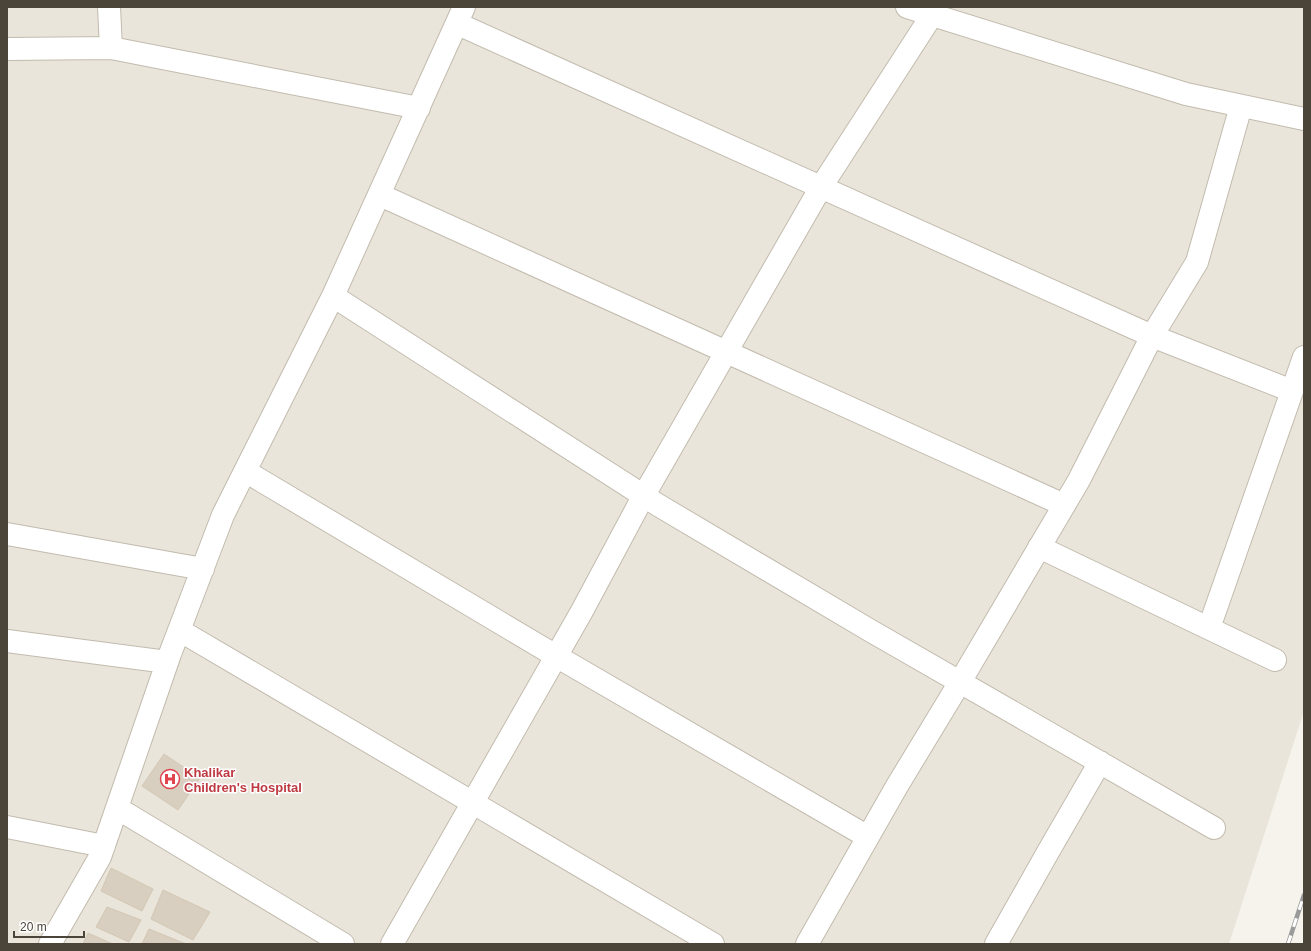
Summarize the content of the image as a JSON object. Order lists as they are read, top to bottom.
{
  "places": {
    "hospital": ["Khalikar Children's Hospital"]
  },
  "scale_bar": "20 m"
}
